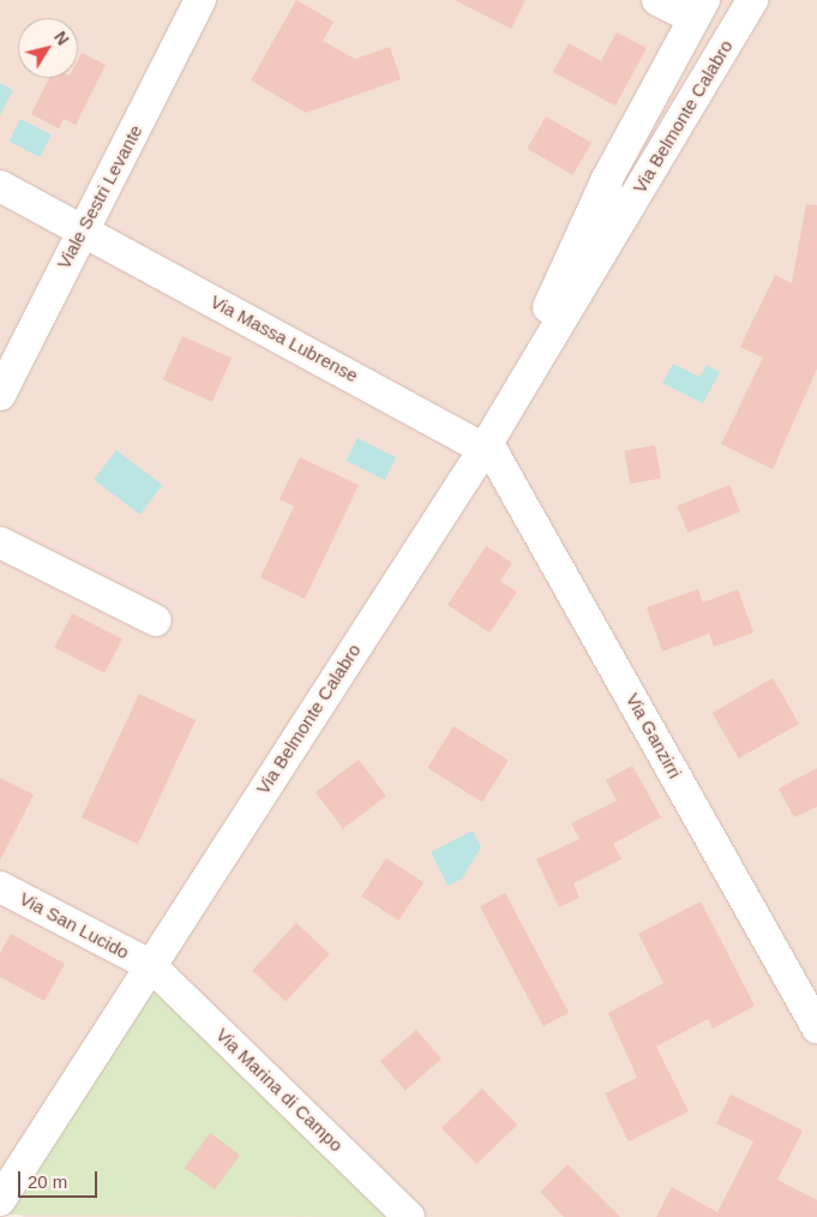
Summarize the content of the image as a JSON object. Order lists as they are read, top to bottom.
{
  "streets": {
    "street": [
      "Via Belmonte Calabro",
      "Viale Sestri Levante",
      "Via Massa Lubrense",
      "Via Ganzirri",
      "Via San Lucido",
      "Via Marina di Campo"
    ]
  },
  "crossings": [
    ["Via Belmonte Calabro", "Via Massa Lubrense"],
    ["Via Belmonte Calabro", "Via Ganzirri"],
    ["Via Belmonte Calabro", "Via San Lucido"],
    ["Via Belmonte Calabro", "Via Marina di Campo"],
    ["Viale Sestri Levante", "Via Massa Lubrense"],
    ["Via Massa Lubrense", "Via Ganzirri"],
    ["Via San Lucido", "Via Marina di Campo"]
  ],
  "scale_bar": "20 m",
  "north": "top right"
}
